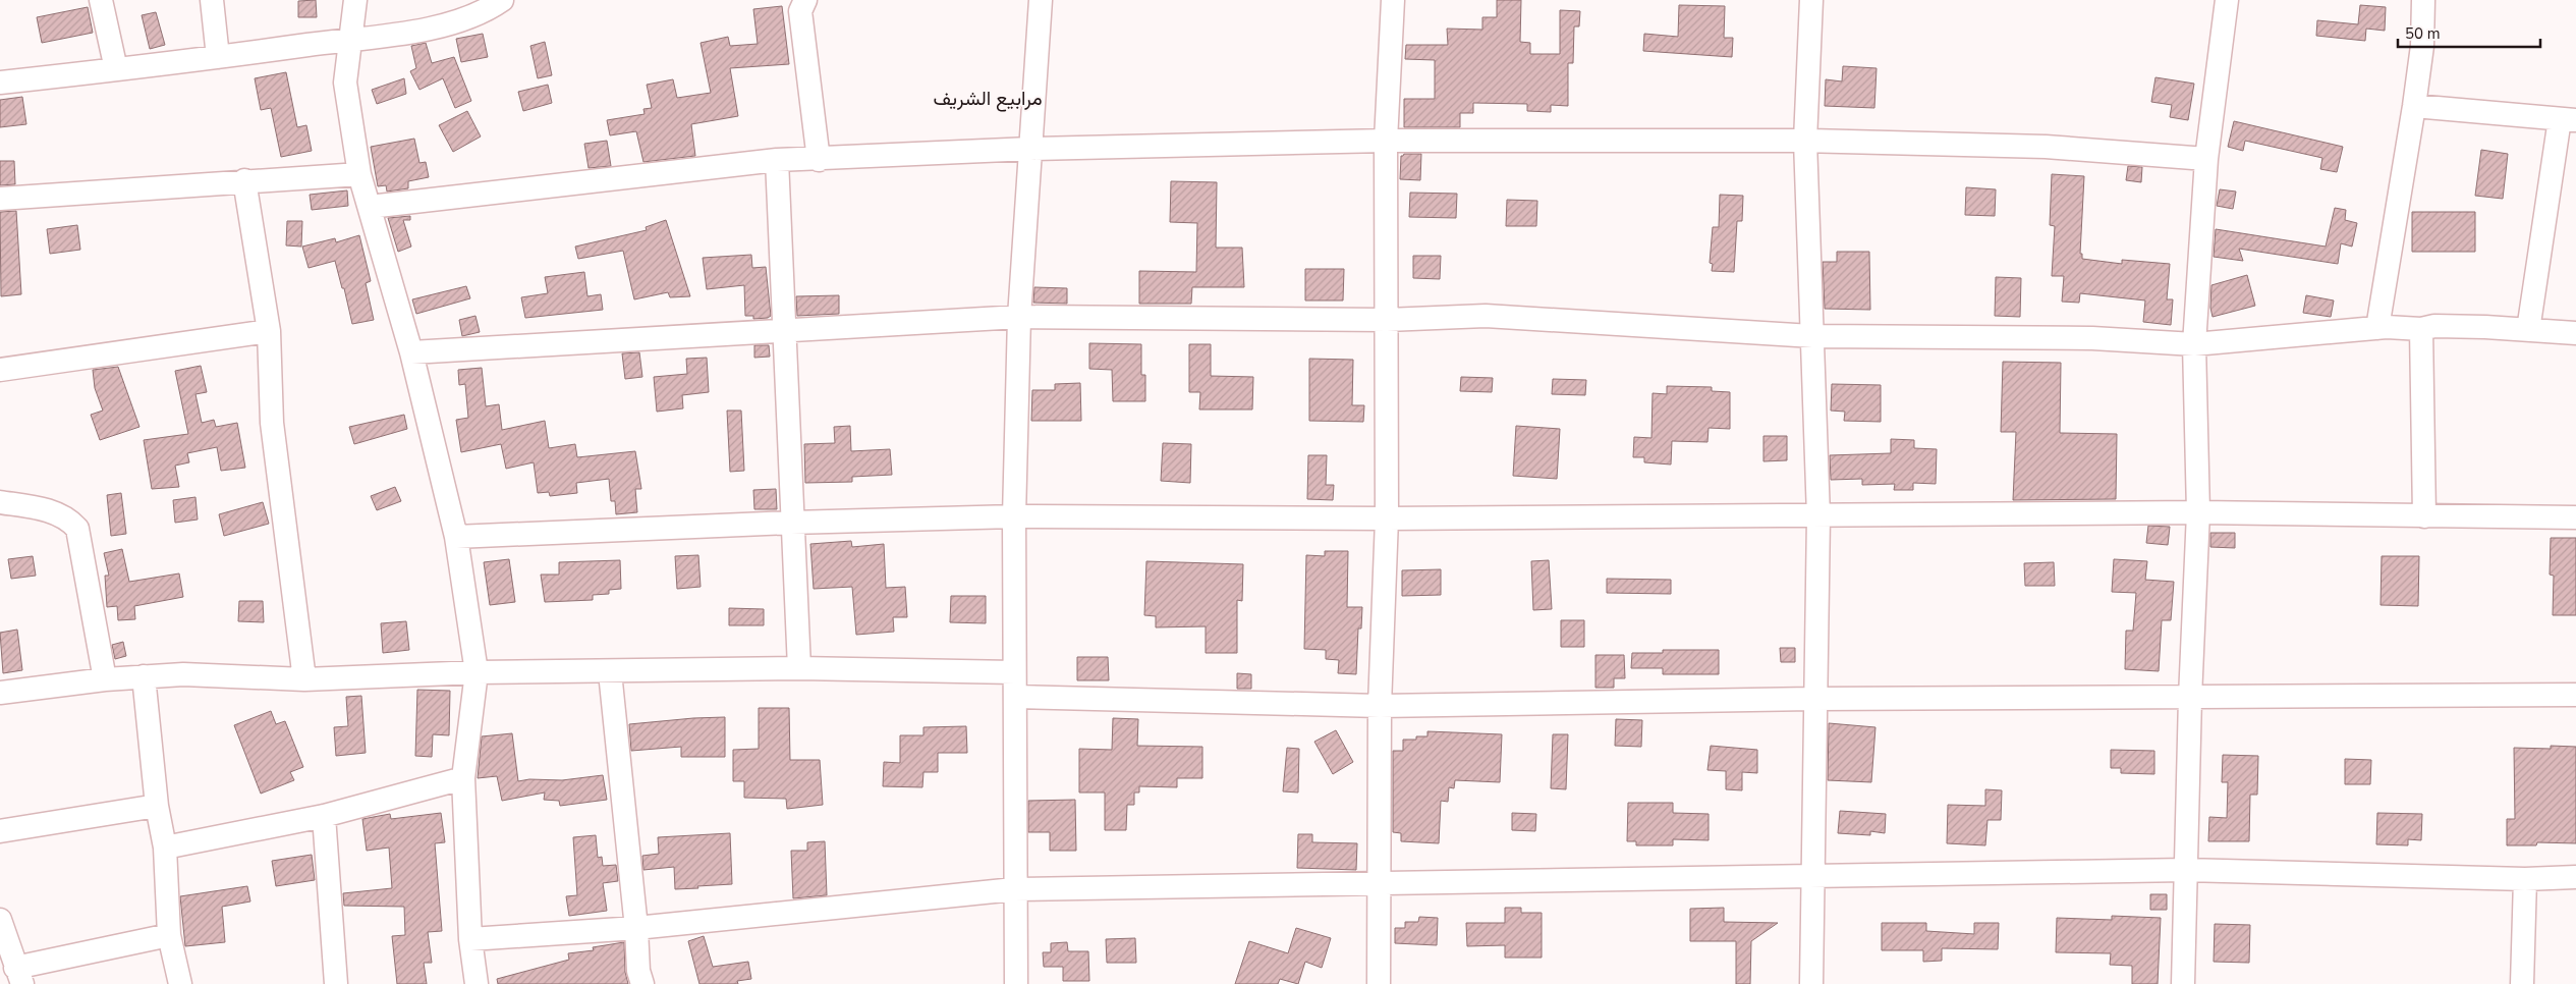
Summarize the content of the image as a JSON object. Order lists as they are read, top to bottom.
{
  "districts": ["مرابيع الشريف"],
  "scale_bar": "50 m"
}
